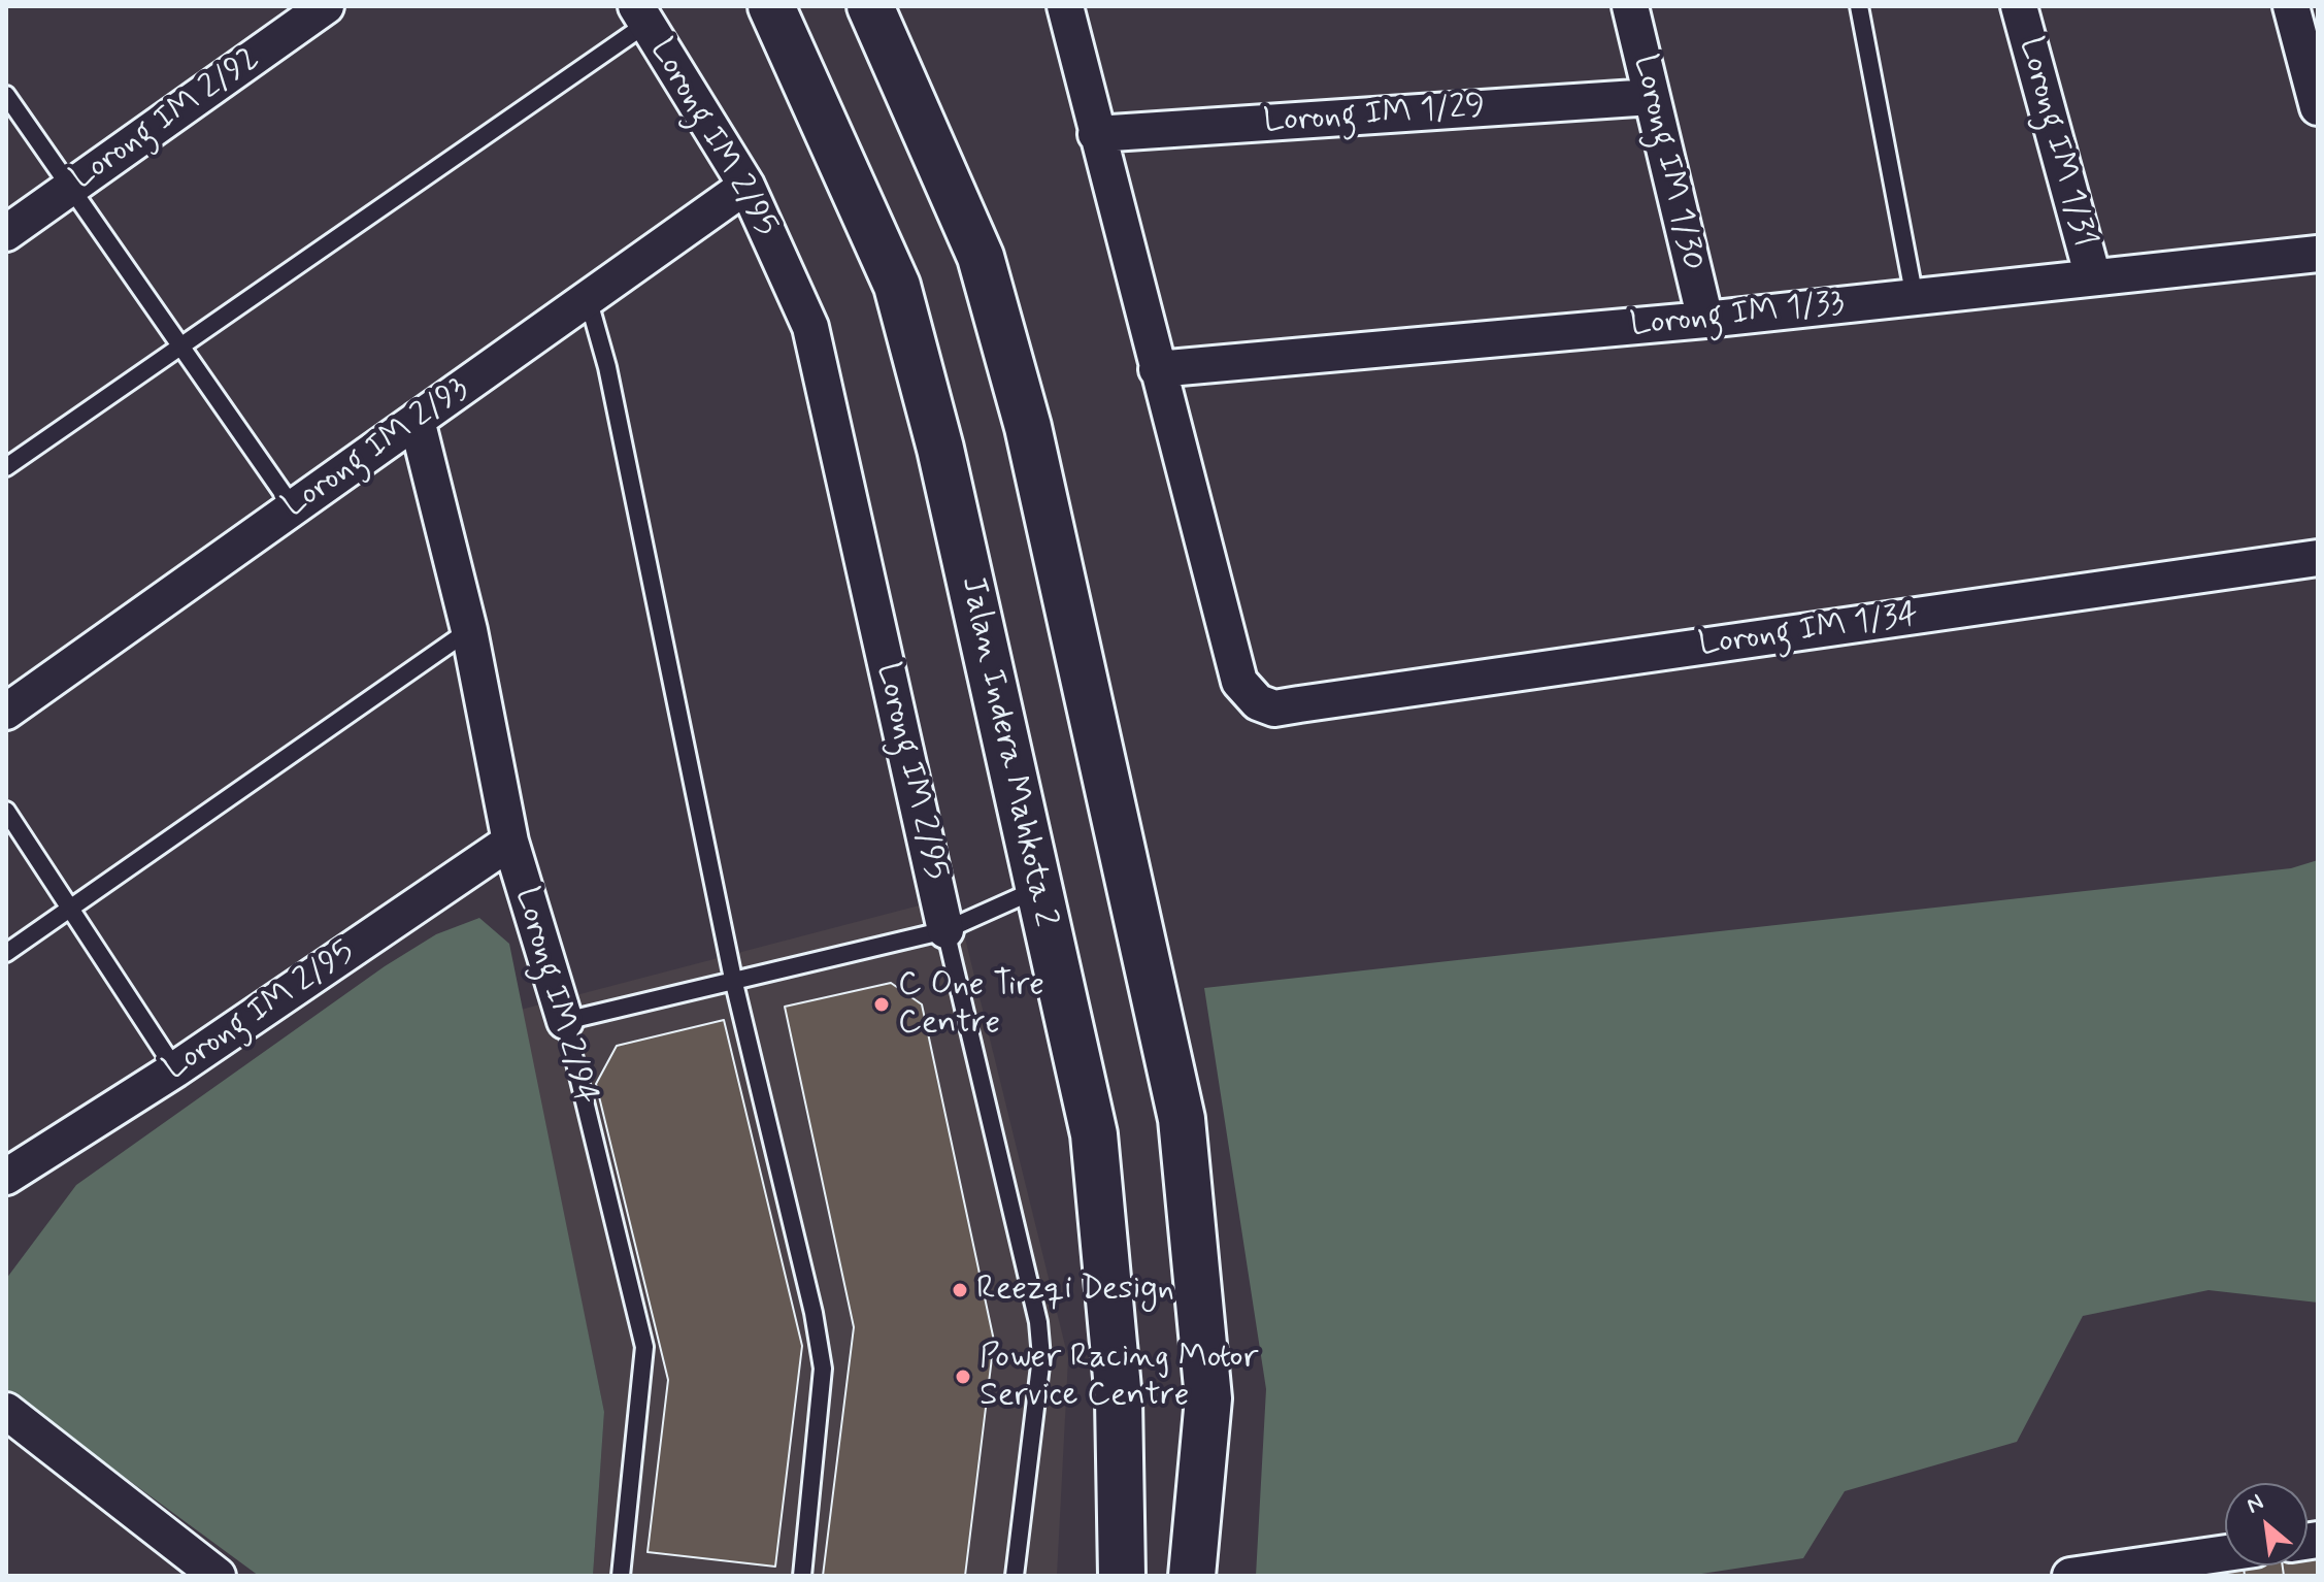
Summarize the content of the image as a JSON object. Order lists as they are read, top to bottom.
{
  "streets": {
    "street": [
      "Lorong IM 1/29",
      "Lorong IM 2/92",
      "Lorong IM 2/95",
      "Lorong IM 1/31",
      "Lorong IM 1/30",
      "Lorong IM 1/33",
      "Lorong IM 2/93",
      "Lorong IM 1/34",
      "Jalan Indera Mahkota 2",
      "Lorong IM 2/94"
    ]
  },
  "crossings": [
    ["Lorong IM 1/29", "Lorong IM 1/30"],
    ["Lorong IM 1/29", "Lorong IM 1/34"],
    ["Lorong IM 2/95", "Lorong IM 2/93"],
    ["Lorong IM 2/95", "Lorong IM 2/94"],
    ["Lorong IM 1/31", "Lorong IM 1/33"],
    ["Lorong IM 1/30", "Lorong IM 1/33"],
    ["Lorong IM 1/33", "Lorong IM 1/34"],
    ["Lorong IM 2/93", "Lorong IM 2/94"]
  ],
  "places": ["C One Tire Centre", "Reezqi Design", "Power Racing Motor Service Centre"],
  "north": "top left"
}
